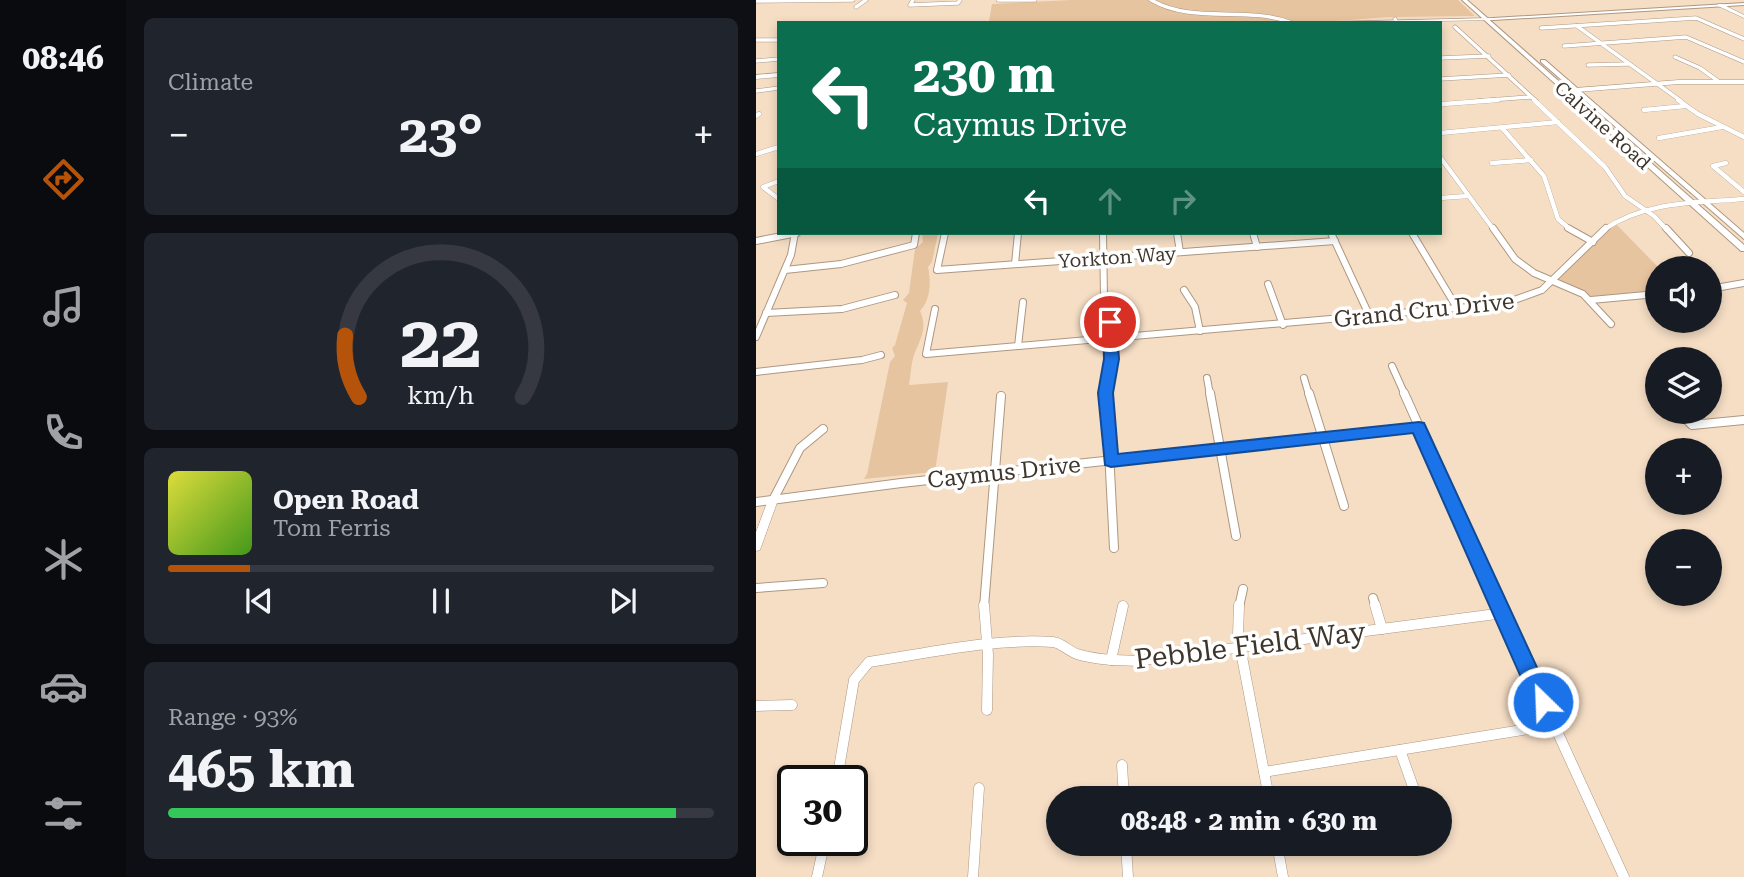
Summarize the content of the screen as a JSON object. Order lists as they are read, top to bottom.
{
  "streets": {
    "main road": ["Calvine Road"],
    "street": [
      "Yorkton Way",
      "Grand Cru Drive",
      "Caymus Drive",
      "Pebble Field Way"
    ]
  },
  "crossings": [
    ["Calvine Road", "Grand Cru Drive"]
  ],
  "page": {
    "tabs": "08:46",
    "tile": [
      "Climate",
      ["Range · 93%", "465 km"]
    ],
    "turn": ["230 m", "Caymus Drive"],
    "heat": ["−", "23°", "+"],
    "map_buttons": ["+", "−"],
    "song": ["Open Road", "Tom Ferris"],
    "limit": "30",
    "trip": "08:48 · 2 min · 630 m",
    "gauge": ["22", "km/h"]
  }
}
